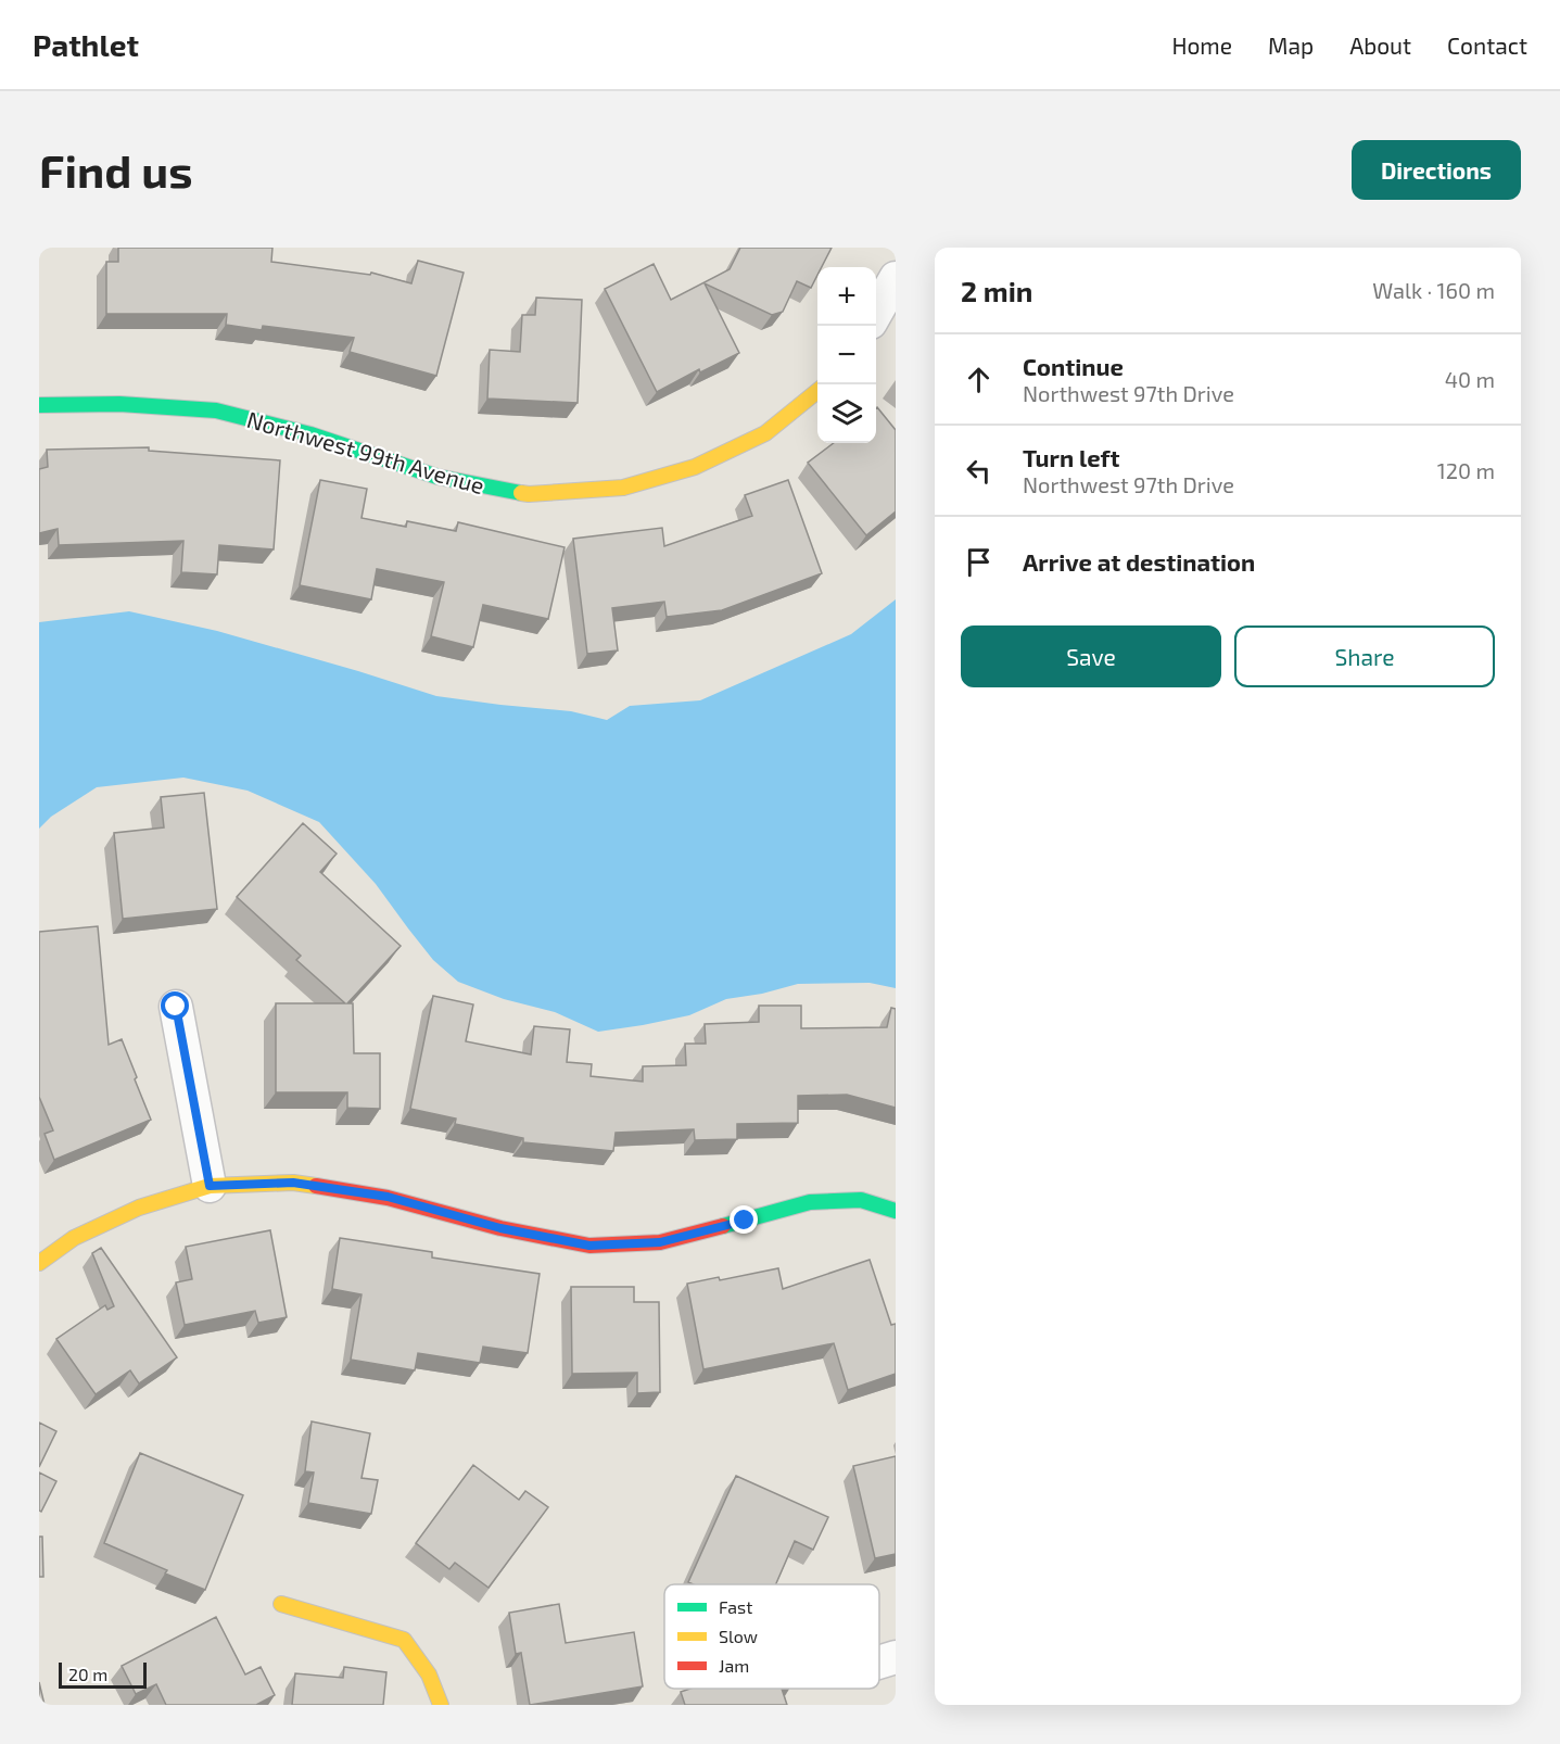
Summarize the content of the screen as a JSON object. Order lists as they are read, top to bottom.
{
  "streets": {
    "street": ["Northwest 99th Avenue"]
  },
  "legend": ["Fast", "Slow", "Jam"],
  "scale_bar": "20 m",
  "page": {
    "header": "Pathlet",
    "nav": [
      "Home",
      "Map",
      "About",
      "Contact"
    ],
    "buttons": [
      "Directions",
      ["Save", "Share"]
    ],
    "title": "Find us",
    "heading": ["2 min", "Walk · 160 m"],
    "map_buttons": ["+", "−"],
    "list": [
      ["Continue", "Northwest 97th Drive", "40 m"],
      ["Turn left", "Northwest 97th Drive", "120 m"],
      "Arrive at destination"
    ],
    "scale": "20 m"
  }
}
